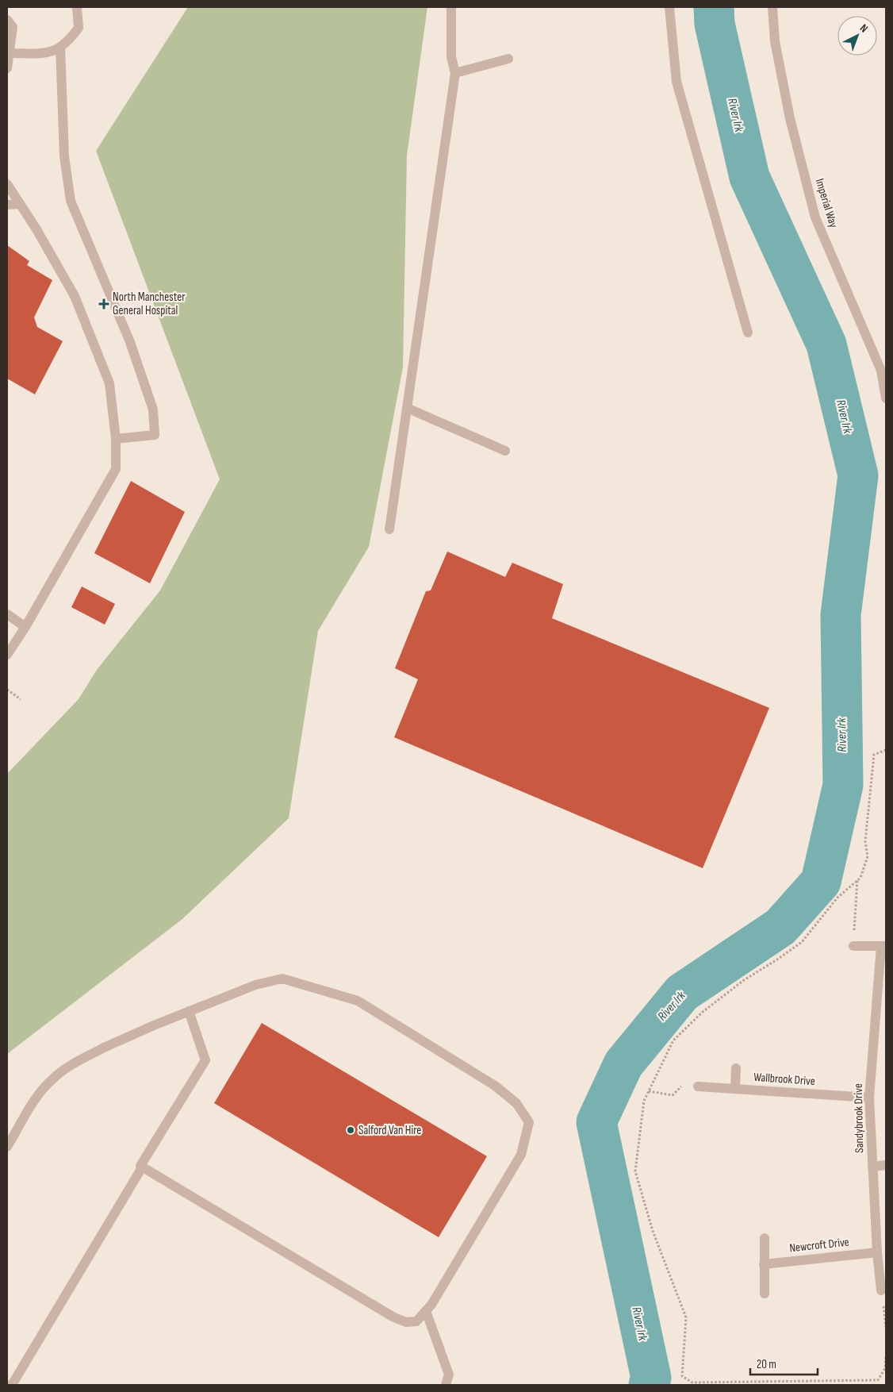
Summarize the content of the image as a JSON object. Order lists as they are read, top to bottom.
{
  "streets": {
    "street": [
      "Imperial Way",
      "Wallbrook Drive",
      "Sandybrook Drive",
      "Newcroft Drive"
    ]
  },
  "crossings": [
    ["Wallbrook Drive", "Sandybrook Drive"],
    ["Sandybrook Drive", "Newcroft Drive"]
  ],
  "water": ["River Irk"],
  "places": {
    "health": ["North Manchester General Hospital"],
    "other": ["Salford Van Hire"]
  },
  "scale_bar": "20 m",
  "north": "top right"
}
